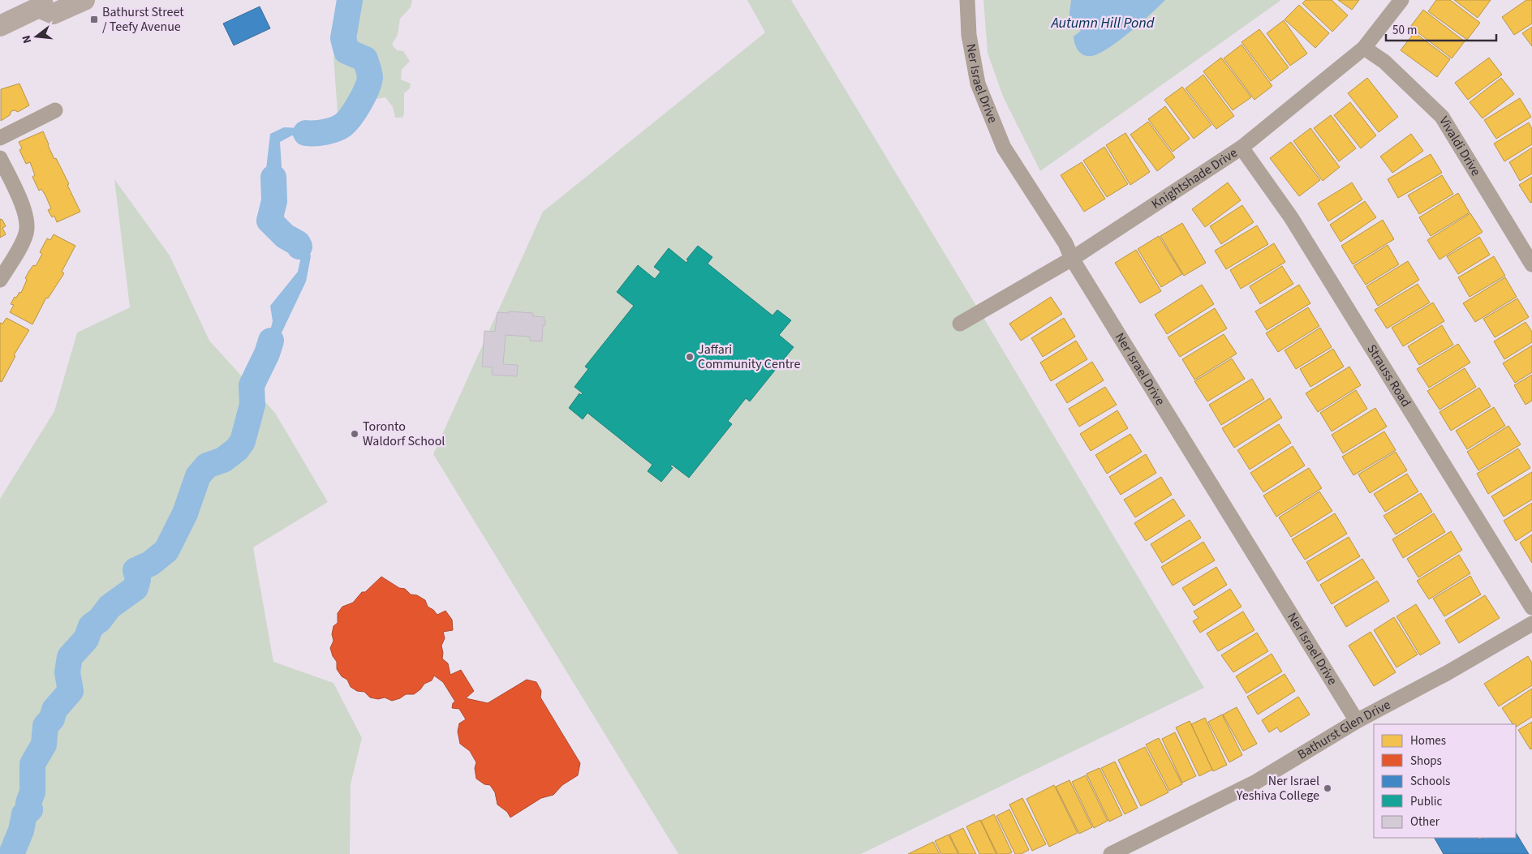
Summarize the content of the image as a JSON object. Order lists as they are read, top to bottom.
{
  "streets": {
    "street": [
      "Ner Israel Drive",
      "Vivaldi Drive",
      "Knightshade Drive",
      "Strauss Road",
      "Bathurst Glen Drive"
    ]
  },
  "crossings": [
    ["Ner Israel Drive", "Knightshade Drive"],
    ["Ner Israel Drive", "Bathurst Glen Drive"],
    ["Vivaldi Drive", "Knightshade Drive"],
    ["Knightshade Drive", "Strauss Road"]
  ],
  "water": ["Autumn Hill Pond"],
  "places": {
    "transit": ["Bathurst Street / Teefy Avenue"],
    "other": ["Jaffari Community Centre", "Toronto Waldorf School", "Ner Israel Yeshiva College"]
  },
  "legend": [
    "Homes",
    "Shops",
    "Schools",
    "Public",
    "Other"
  ],
  "scale_bar": "50 m",
  "north": "left"
}
